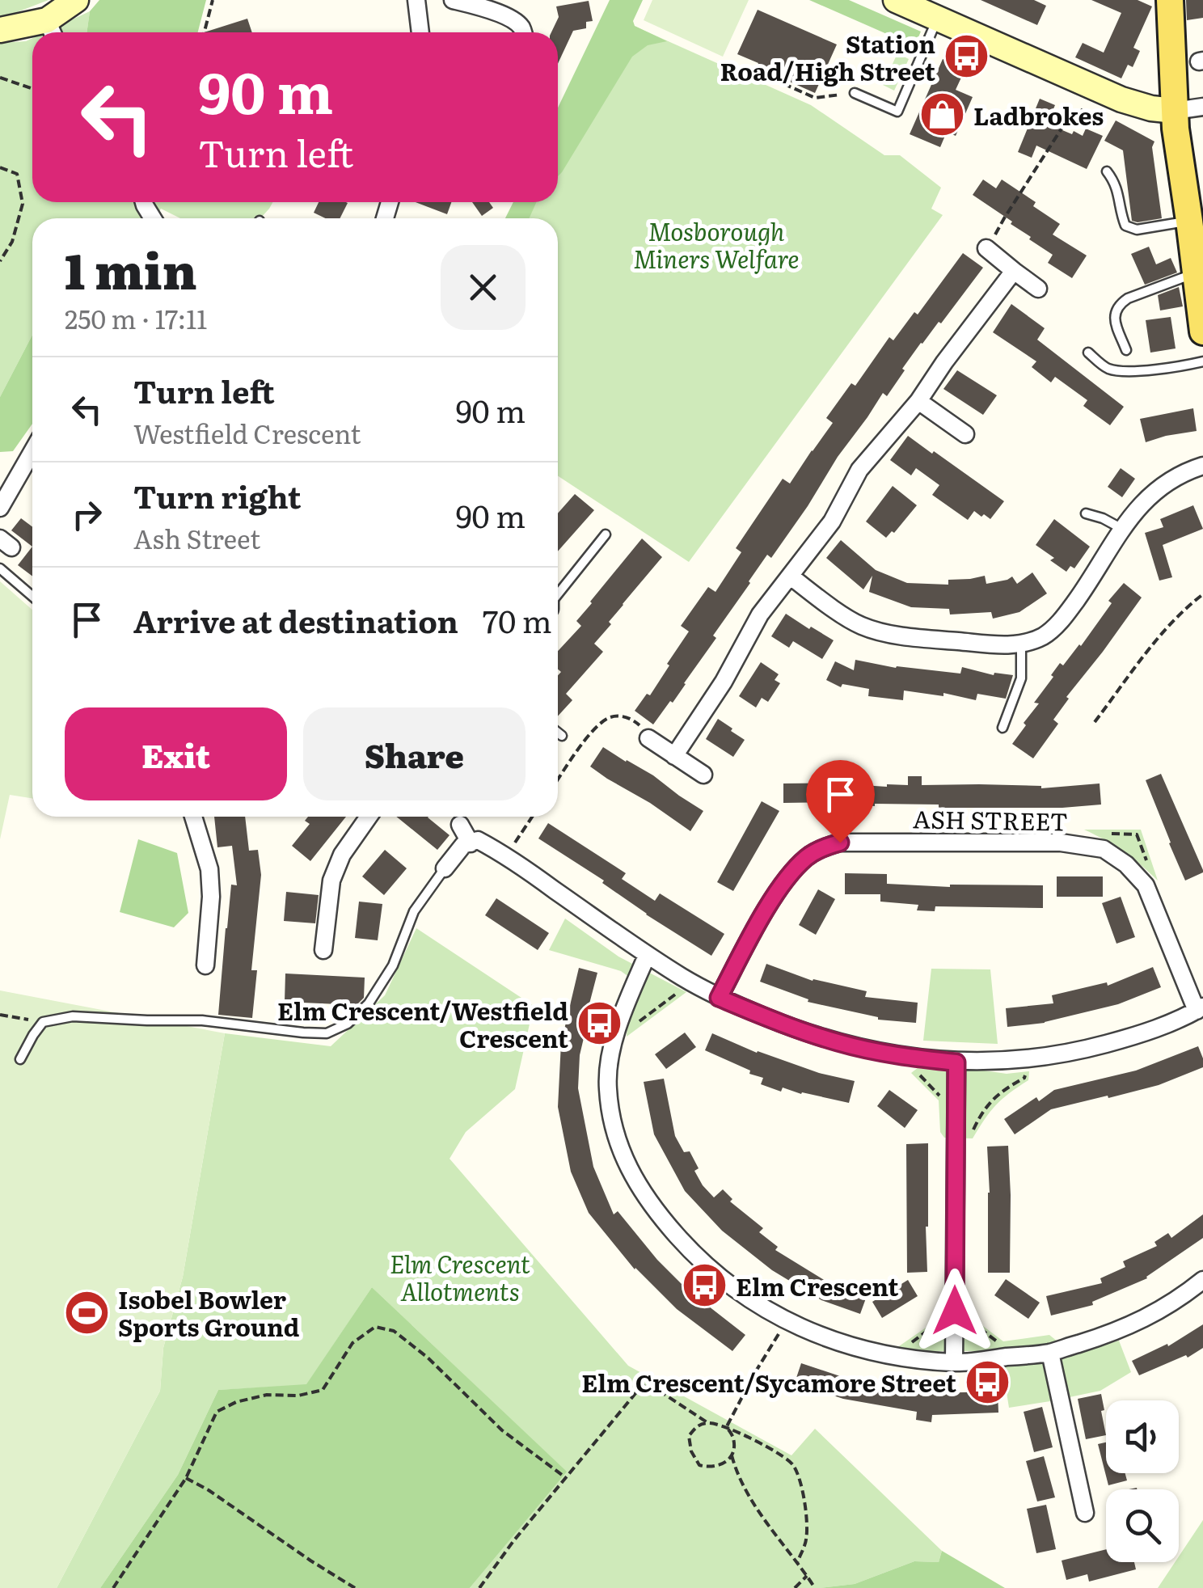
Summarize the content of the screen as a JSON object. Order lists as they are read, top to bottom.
{
  "streets": {
    "street": ["ASH STREET"]
  },
  "parks": ["Mosborough Miners Welfare", "Elm Crescent Allotments"],
  "places": {
    "bus stop": [
      "Station Road/High Street",
      "Elm Crescent/Westfield Crescent",
      "Elm Crescent",
      "Elm Crescent/Sycamore Street"
    ],
    "shop": ["Ladbrokes"],
    "sports": ["Isobel Bowler Sports Ground"]
  },
  "page": {
    "turn": ["90 m", "Turn left"],
    "heading": ["1 min", "250 m · 17:11"],
    "list": [
      {
        "name": "Turn left",
        "note": "Westfield Crescent",
        "value": "90 m"
      },
      {
        "name": "Turn right",
        "note": "Ash Street",
        "value": "90 m"
      },
      {
        "name": "Arrive at destination",
        "value": "70 m"
      }
    ],
    "buttons": ["Exit", "Share"]
  }
}
